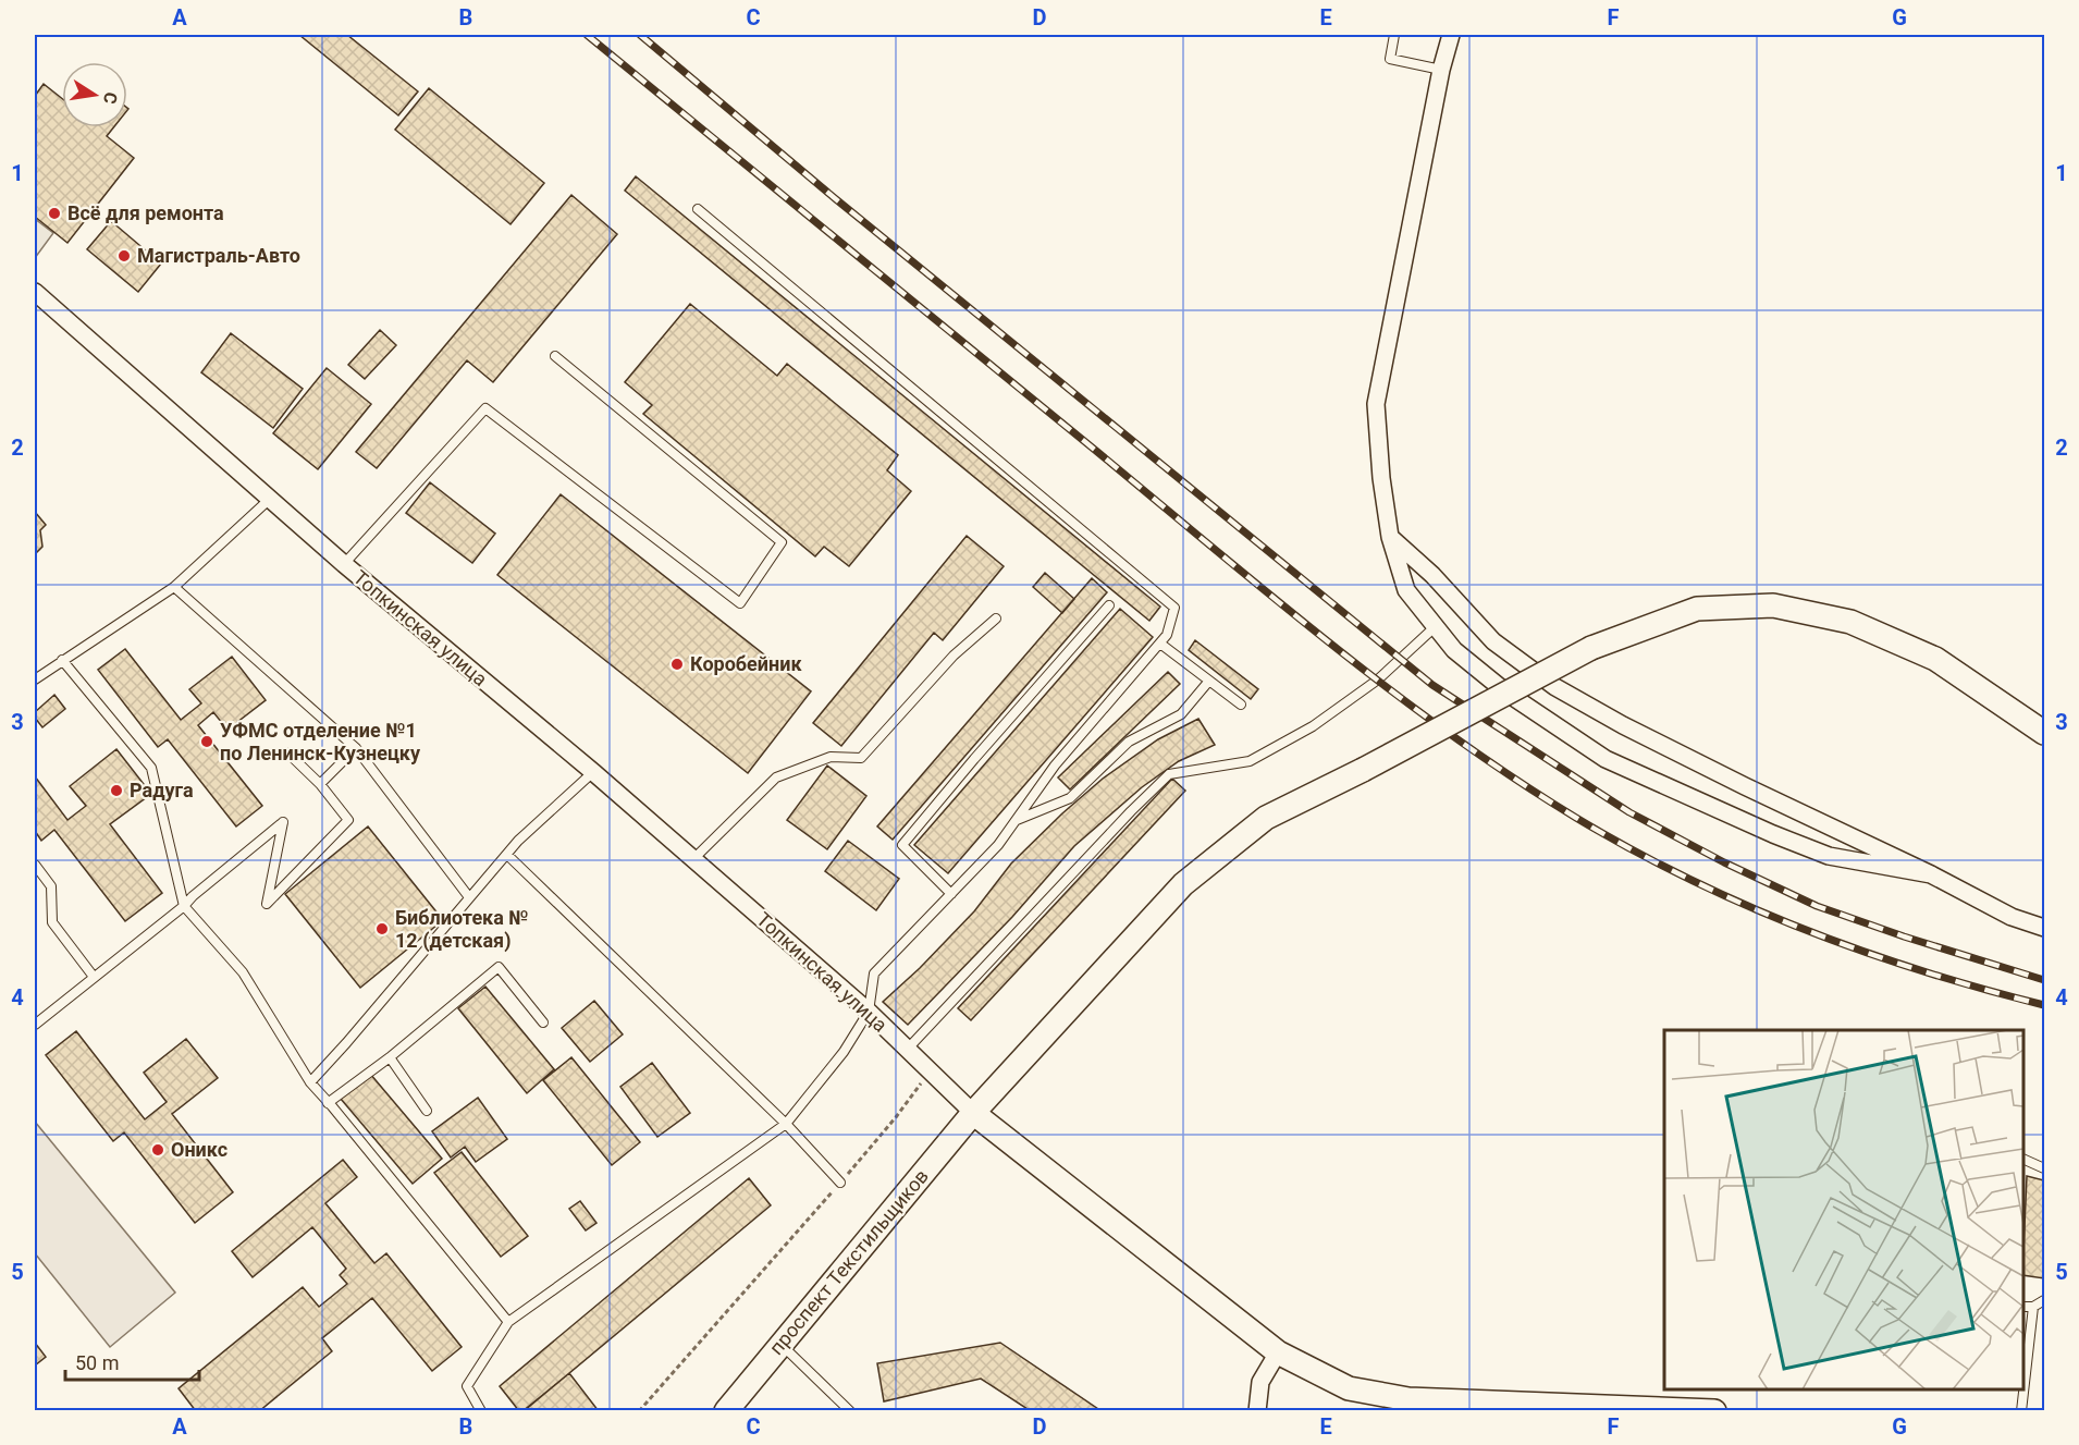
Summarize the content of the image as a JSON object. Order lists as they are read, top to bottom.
{
  "streets": {
    "street": ["Топкинская улица", "проспект Текстильщиков"]
  },
  "crossings": [
    ["Топкинская улица", "проспект Текстильщиков"]
  ],
  "places": [
    "Всё для ремонта",
    "Магистраль-Авто",
    "Коробейник",
    "УФМС отделение №1 по Ленинск-Кузнецку",
    "Радуга",
    "Библиотека № 12 (детская)",
    "Оникс"
  ],
  "scale_bar": "50 m",
  "north": "right",
  "grid": {
    "columns": [
      "A",
      "B",
      "C",
      "D",
      "E",
      "F",
      "G"
    ],
    "rows": [
      "1",
      "2",
      "3",
      "4",
      "5"
    ]
  }
}
